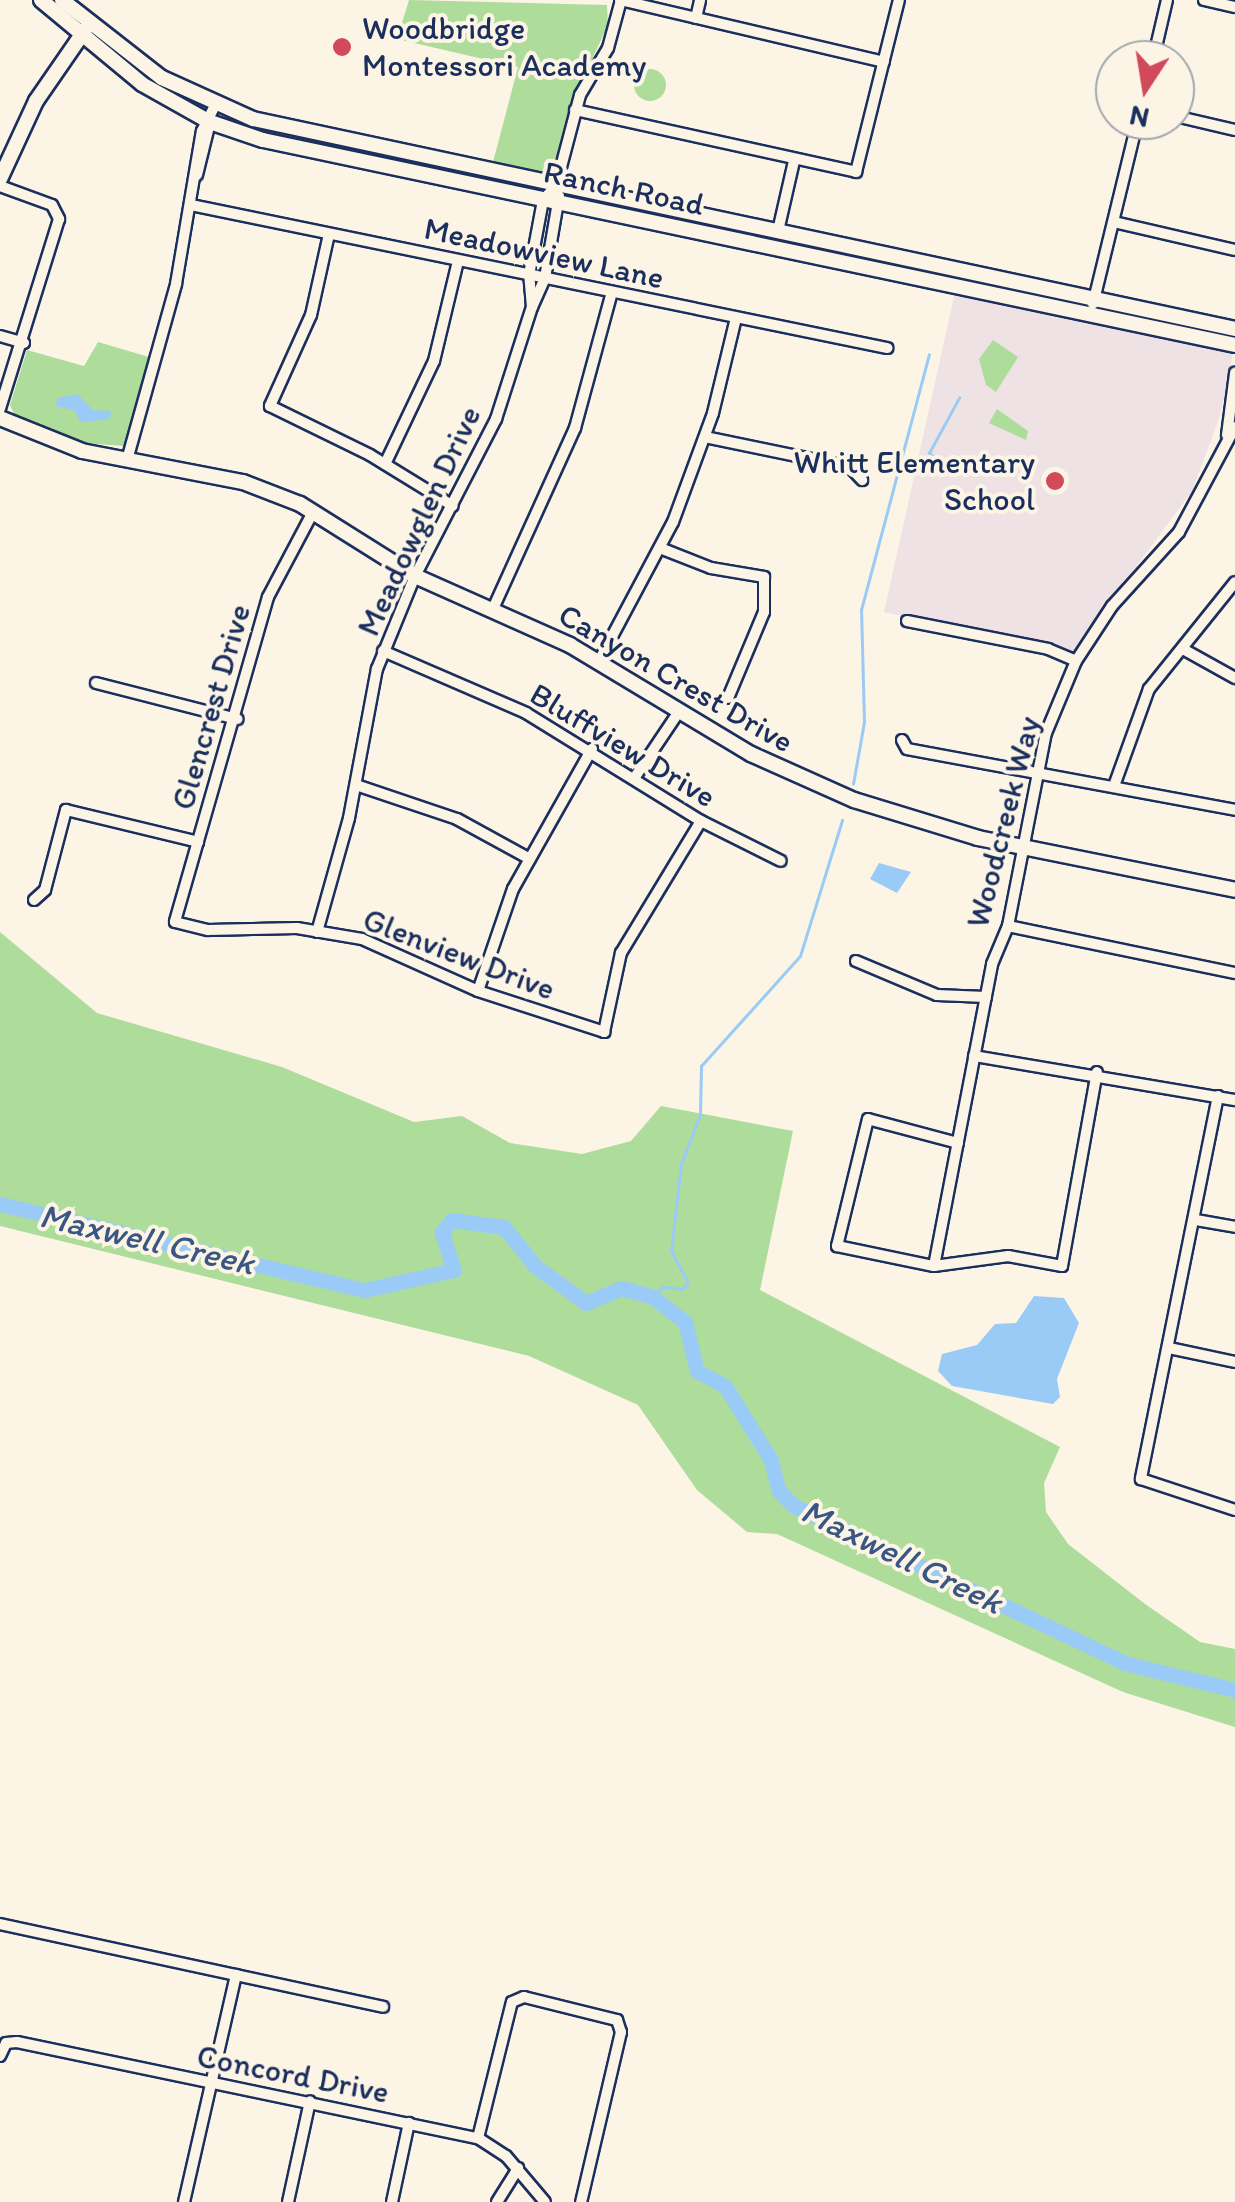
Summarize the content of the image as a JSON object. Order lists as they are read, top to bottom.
{
  "streets": {
    "main road": ["Ranch Road", "Canyon Crest Drive"],
    "street": [
      "Meadowview Lane",
      "Meadowglen Drive",
      "Glencrest Drive",
      "Bluffview Drive",
      "Woodcreek Way",
      "Glenview Drive",
      "Concord Drive"
    ]
  },
  "crossings": [
    ["Ranch Road", "Meadowglen Drive"],
    ["Meadowview Lane", "Meadowglen Drive"],
    ["Meadowglen Drive", "Canyon Crest Drive"],
    ["Meadowglen Drive", "Bluffview Drive"],
    ["Meadowglen Drive", "Glenview Drive"],
    ["Canyon Crest Drive", "Glencrest Drive"],
    ["Canyon Crest Drive", "Woodcreek Way"],
    ["Glencrest Drive", "Glenview Drive"],
    ["Bluffview Drive", "Glenview Drive"]
  ],
  "water": ["Maxwell Creek"],
  "places": ["Woodbridge Montessori Academy", "Whitt Elementary School"],
  "north": "bottom"
}
